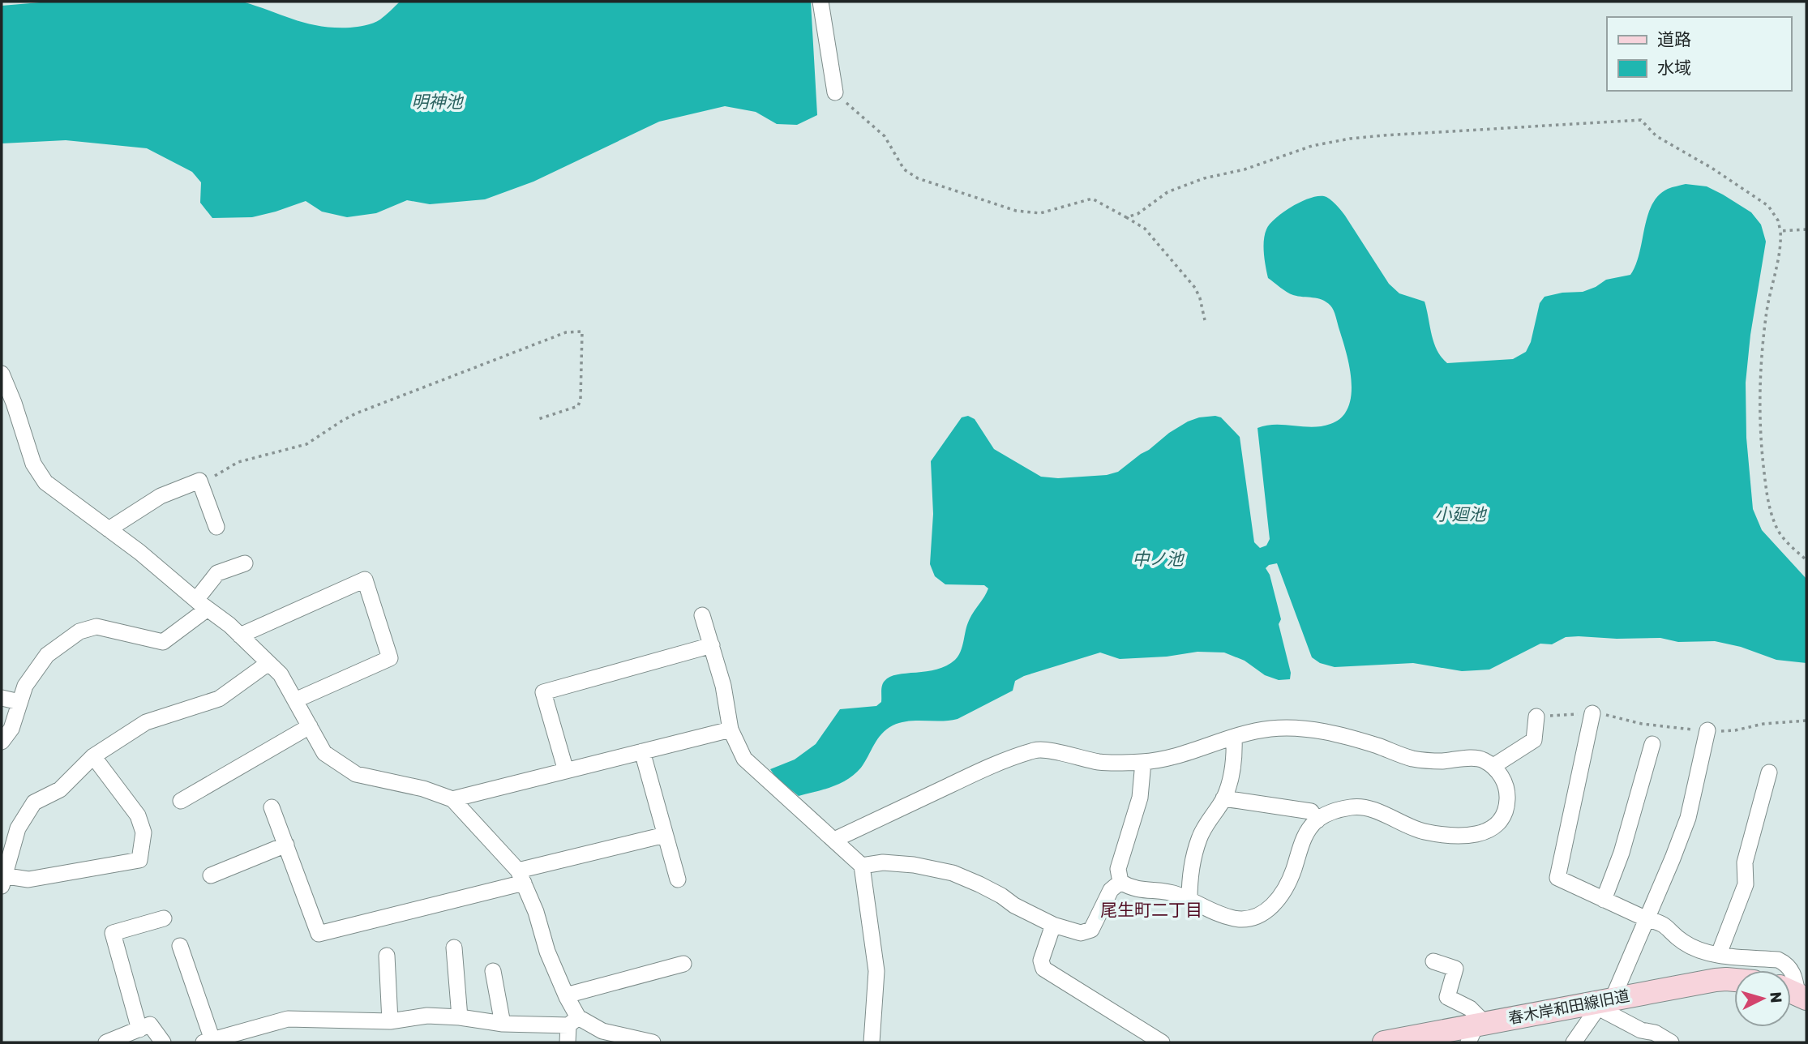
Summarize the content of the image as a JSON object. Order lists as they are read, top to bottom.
{
  "streets": {
    "street": ["春木岸和田線旧道"]
  },
  "districts": ["尾生町二丁目"],
  "water": ["明神池", "小廻池", "中ノ池"],
  "legend": ["道路", "水域"],
  "north": "right"
}
